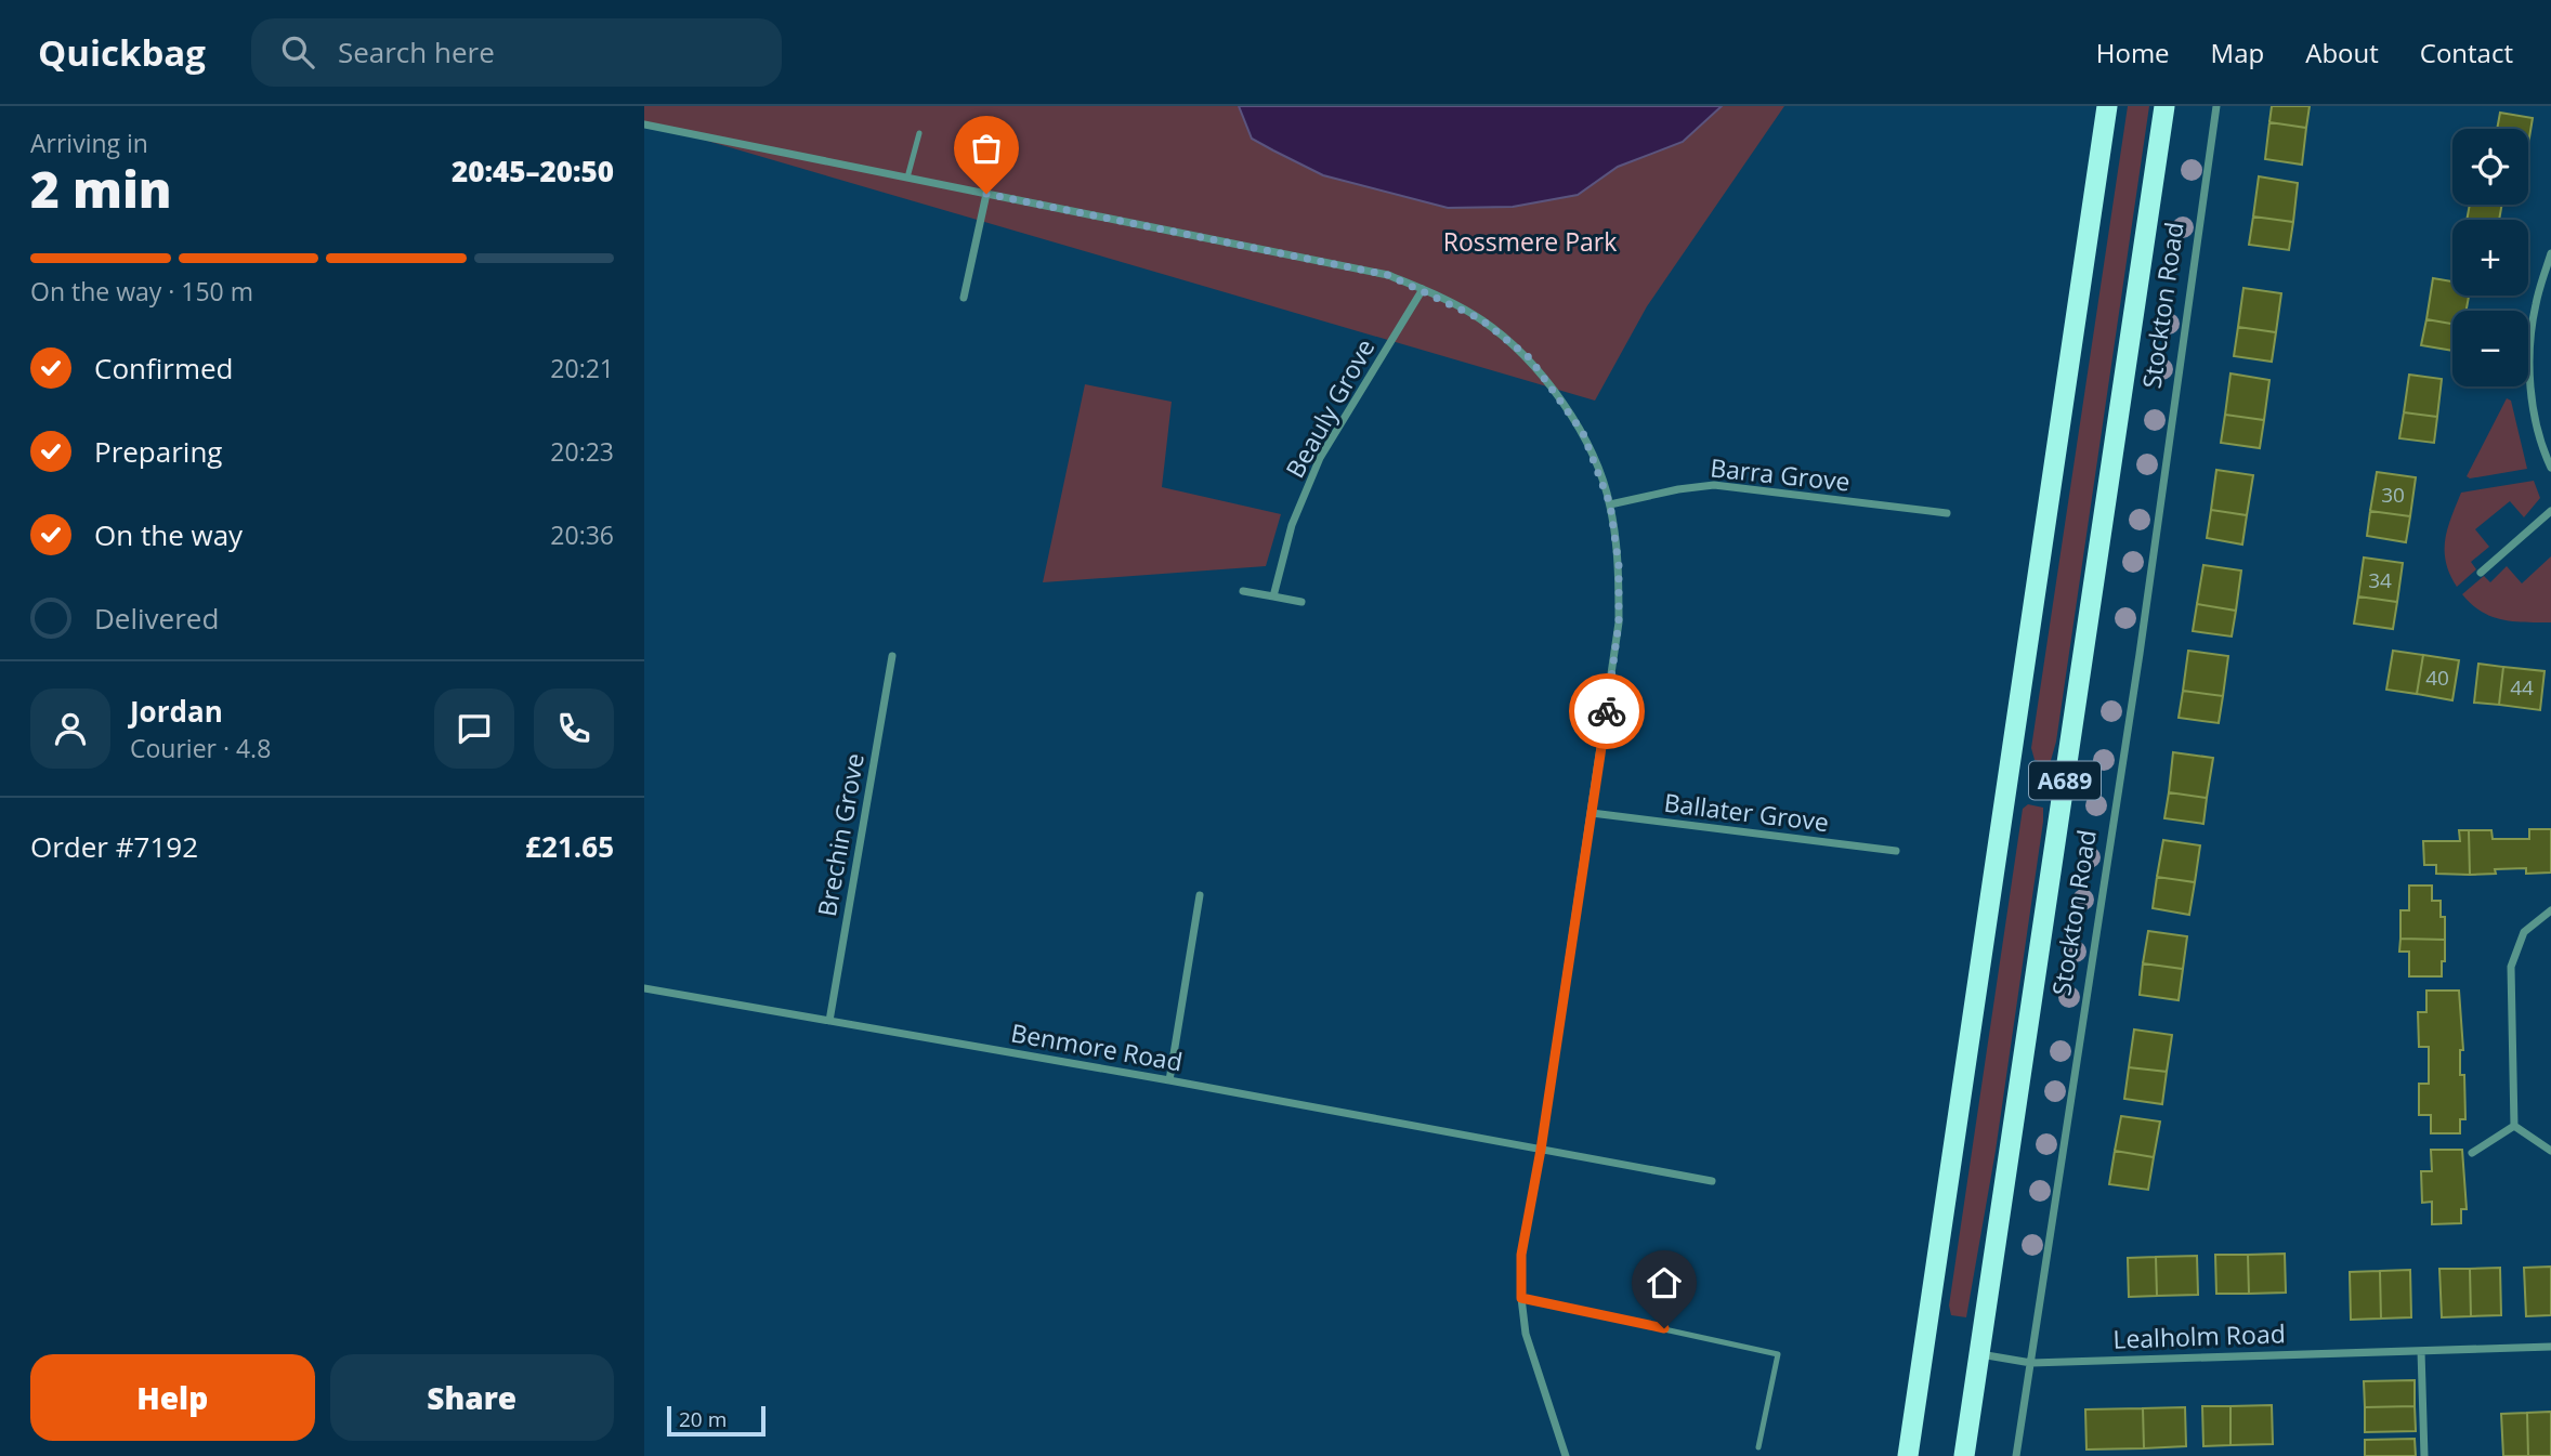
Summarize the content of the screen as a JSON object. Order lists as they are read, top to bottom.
{
  "streets": {
    "highway": ["Stockton Road", "A689"],
    "street": [
      "Beauly Grove",
      "Barra Grove",
      "Ballater Grove",
      "Brechin Grove",
      "Benmore Road",
      "Lealholm Road"
    ]
  },
  "crossings": [
    ["Stockton Road", "Lealholm Road"],
    ["Brechin Grove", "Benmore Road"]
  ],
  "parks": ["Rossmere Park"],
  "house_numbers": [
    "30",
    "34",
    "40",
    "44"
  ],
  "scale_bar": "20 m",
  "page": {
    "header": "Quickbag",
    "search": "Search here",
    "nav": [
      "Home",
      "Map",
      "About",
      "Contact"
    ],
    "heading": ["2 min", "Arriving in", "20:45–20:50"],
    "panel": [
      "Jordan",
      "Courier · 4.8",
      "Order #7192",
      "£21.65"
    ],
    "map_buttons": ["+", "−"],
    "bar": "On the way · 150 m",
    "list": [
      ["Confirmed", "20:21"],
      ["Preparing", "20:23"],
      ["On the way", "20:36"],
      "Delivered"
    ],
    "buttons": ["Help", "Share"],
    "scale": "20 m"
  }
}
